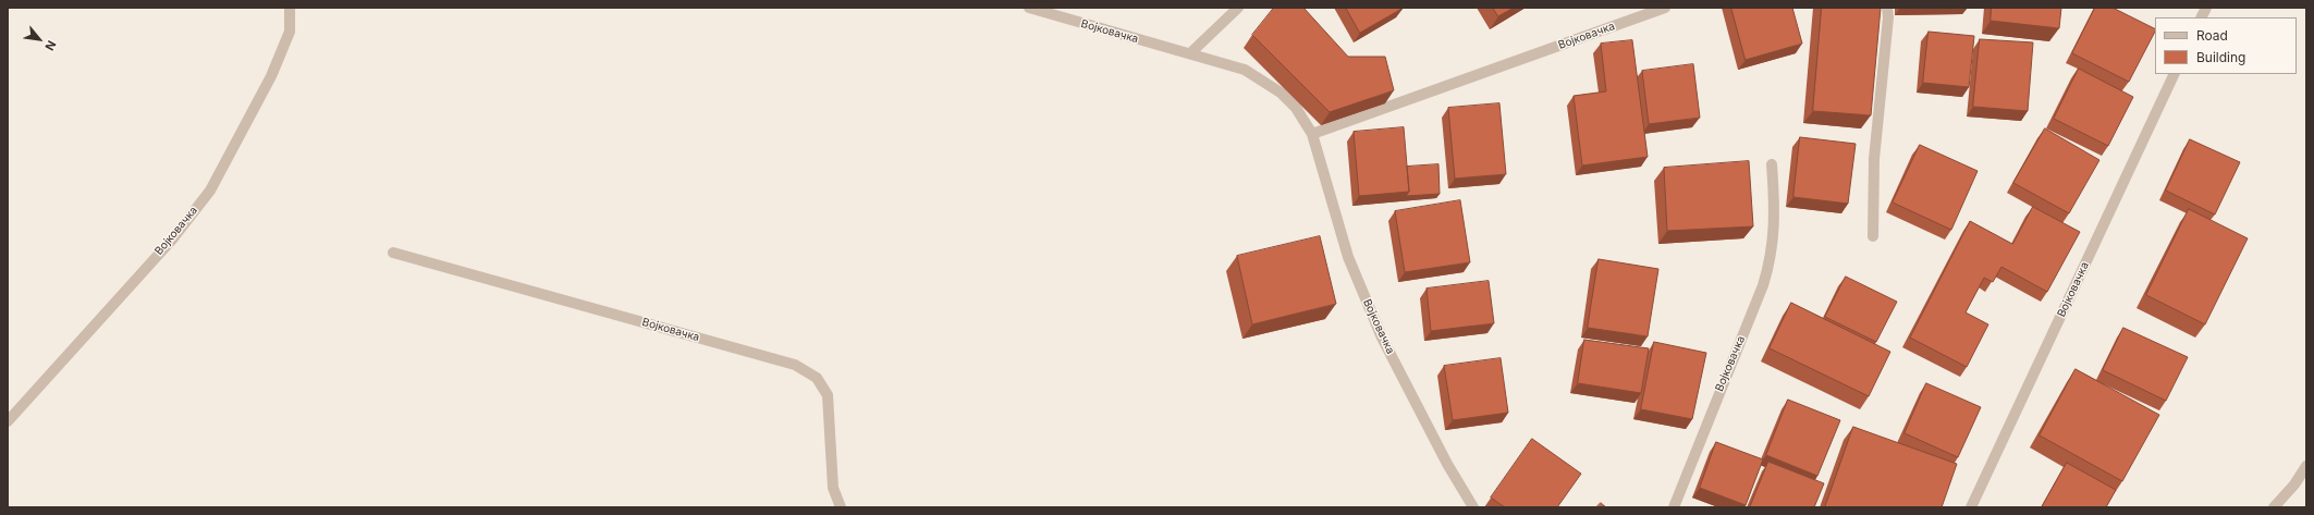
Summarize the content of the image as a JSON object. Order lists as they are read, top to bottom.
{
  "streets": {
    "street": ["Војковачка"]
  },
  "legend": ["Road", "Building"],
  "north": "bottom right"
}
